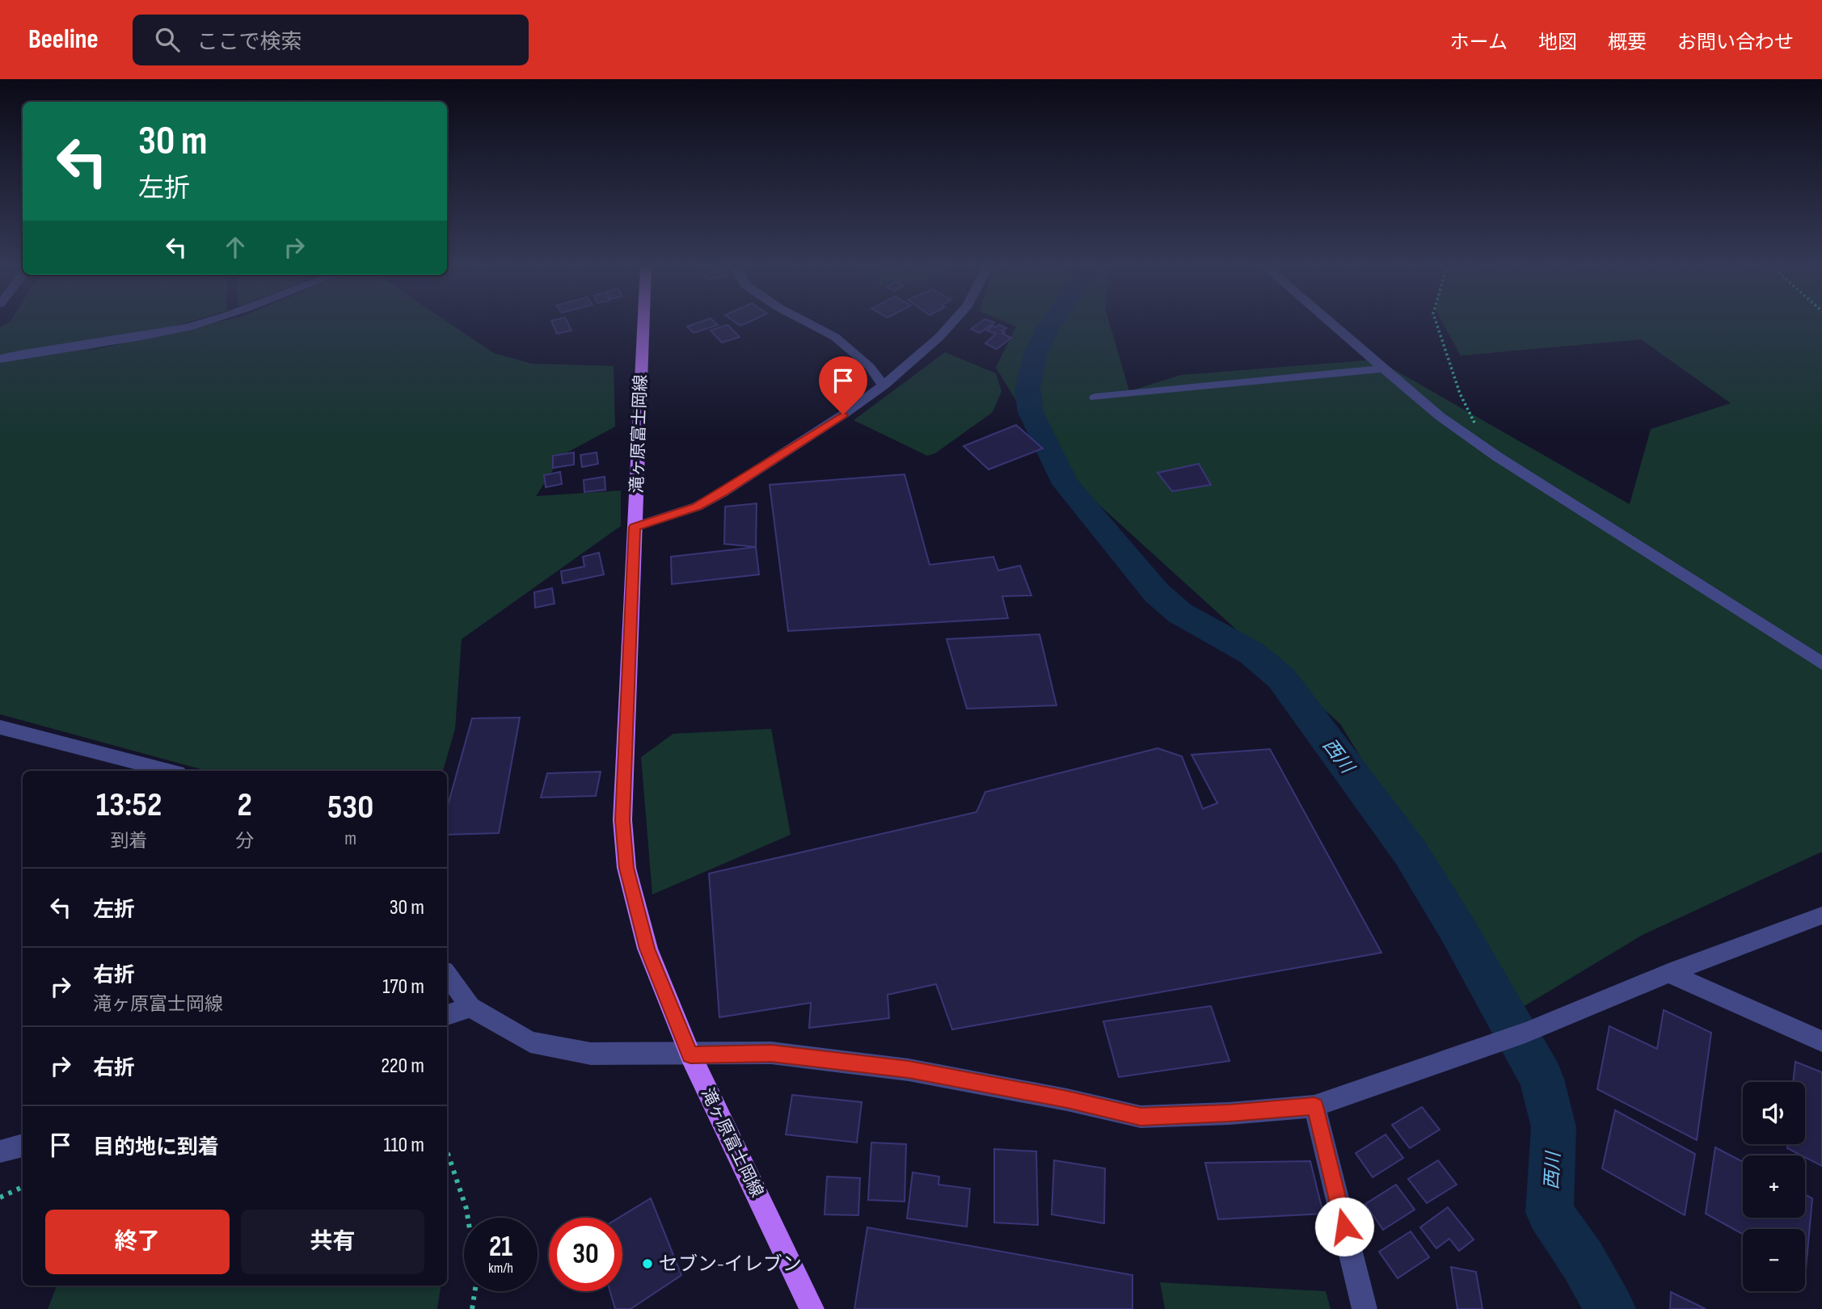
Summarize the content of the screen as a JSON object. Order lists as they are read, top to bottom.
{
  "streets": {
    "main road": ["滝ヶ原富士岡線"]
  },
  "water": ["西川"],
  "places": ["セブン-イレブン"],
  "page": {
    "header": "Beeline",
    "search": "ここで検索",
    "nav": [
      "ホーム",
      "地図",
      "概要",
      "お問い合わせ"
    ],
    "turn": ["30 m", "左折"],
    "eta": [
      "13:52",
      "到着",
      "2",
      "分",
      "530",
      "m"
    ],
    "list": [
      {
        "name": "左折",
        "value": "30 m"
      },
      {
        "name": "右折",
        "note": "滝ヶ原富士岡線",
        "value": "170 m"
      },
      {
        "name": "右折",
        "value": "220 m"
      },
      {
        "name": "目的地に到着",
        "value": "110 m"
      }
    ],
    "map_buttons": ["+", "−"],
    "buttons": ["終了", "共有"],
    "speed": "21 km/h",
    "limit": "30"
  }
}
